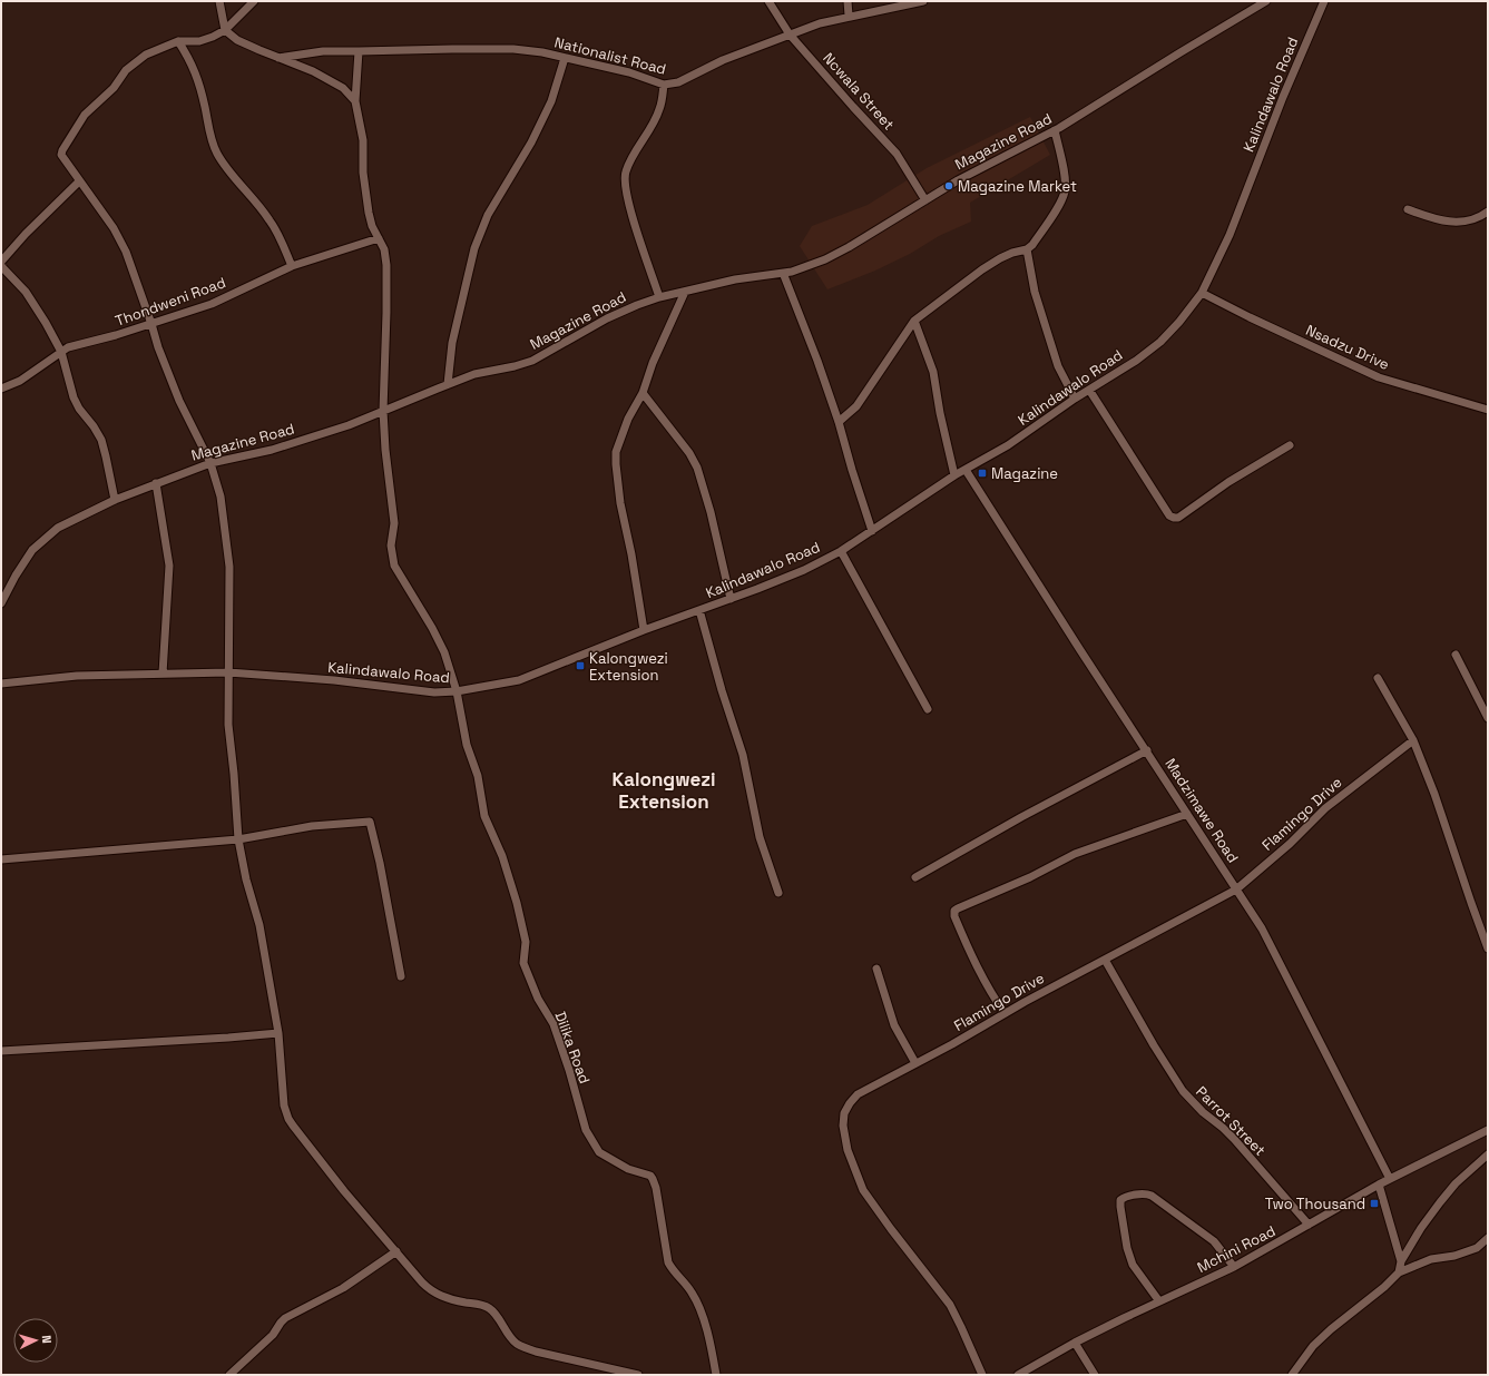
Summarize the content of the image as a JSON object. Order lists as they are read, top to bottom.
{
  "streets": {
    "street": [
      "Nationalist Road",
      "Ncwala Street",
      "Kalindawalo Road",
      "Magazine Road",
      "Thondweni Road",
      "Nsadzu Drive",
      "Madzimawe Road",
      "Flamingo Drive",
      "Dilika Road",
      "Parrot Street",
      "Mchini Road"
    ]
  },
  "crossings": [
    ["Nationalist Road", "Ncwala Street"],
    ["Ncwala Street", "Magazine Road"],
    ["Kalindawalo Road", "Nsadzu Drive"],
    ["Kalindawalo Road", "Madzimawe Road"],
    ["Kalindawalo Road", "Dilika Road"],
    ["Madzimawe Road", "Flamingo Drive"],
    ["Madzimawe Road", "Mchini Road"],
    ["Flamingo Drive", "Parrot Street"],
    ["Parrot Street", "Mchini Road"]
  ],
  "districts": ["Kalongwezi Extension"],
  "places": {
    "other": ["Magazine Market"],
    "transit": ["Magazine", "Kalongwezi Extension", "Two Thousand"]
  },
  "north": "right"
}
